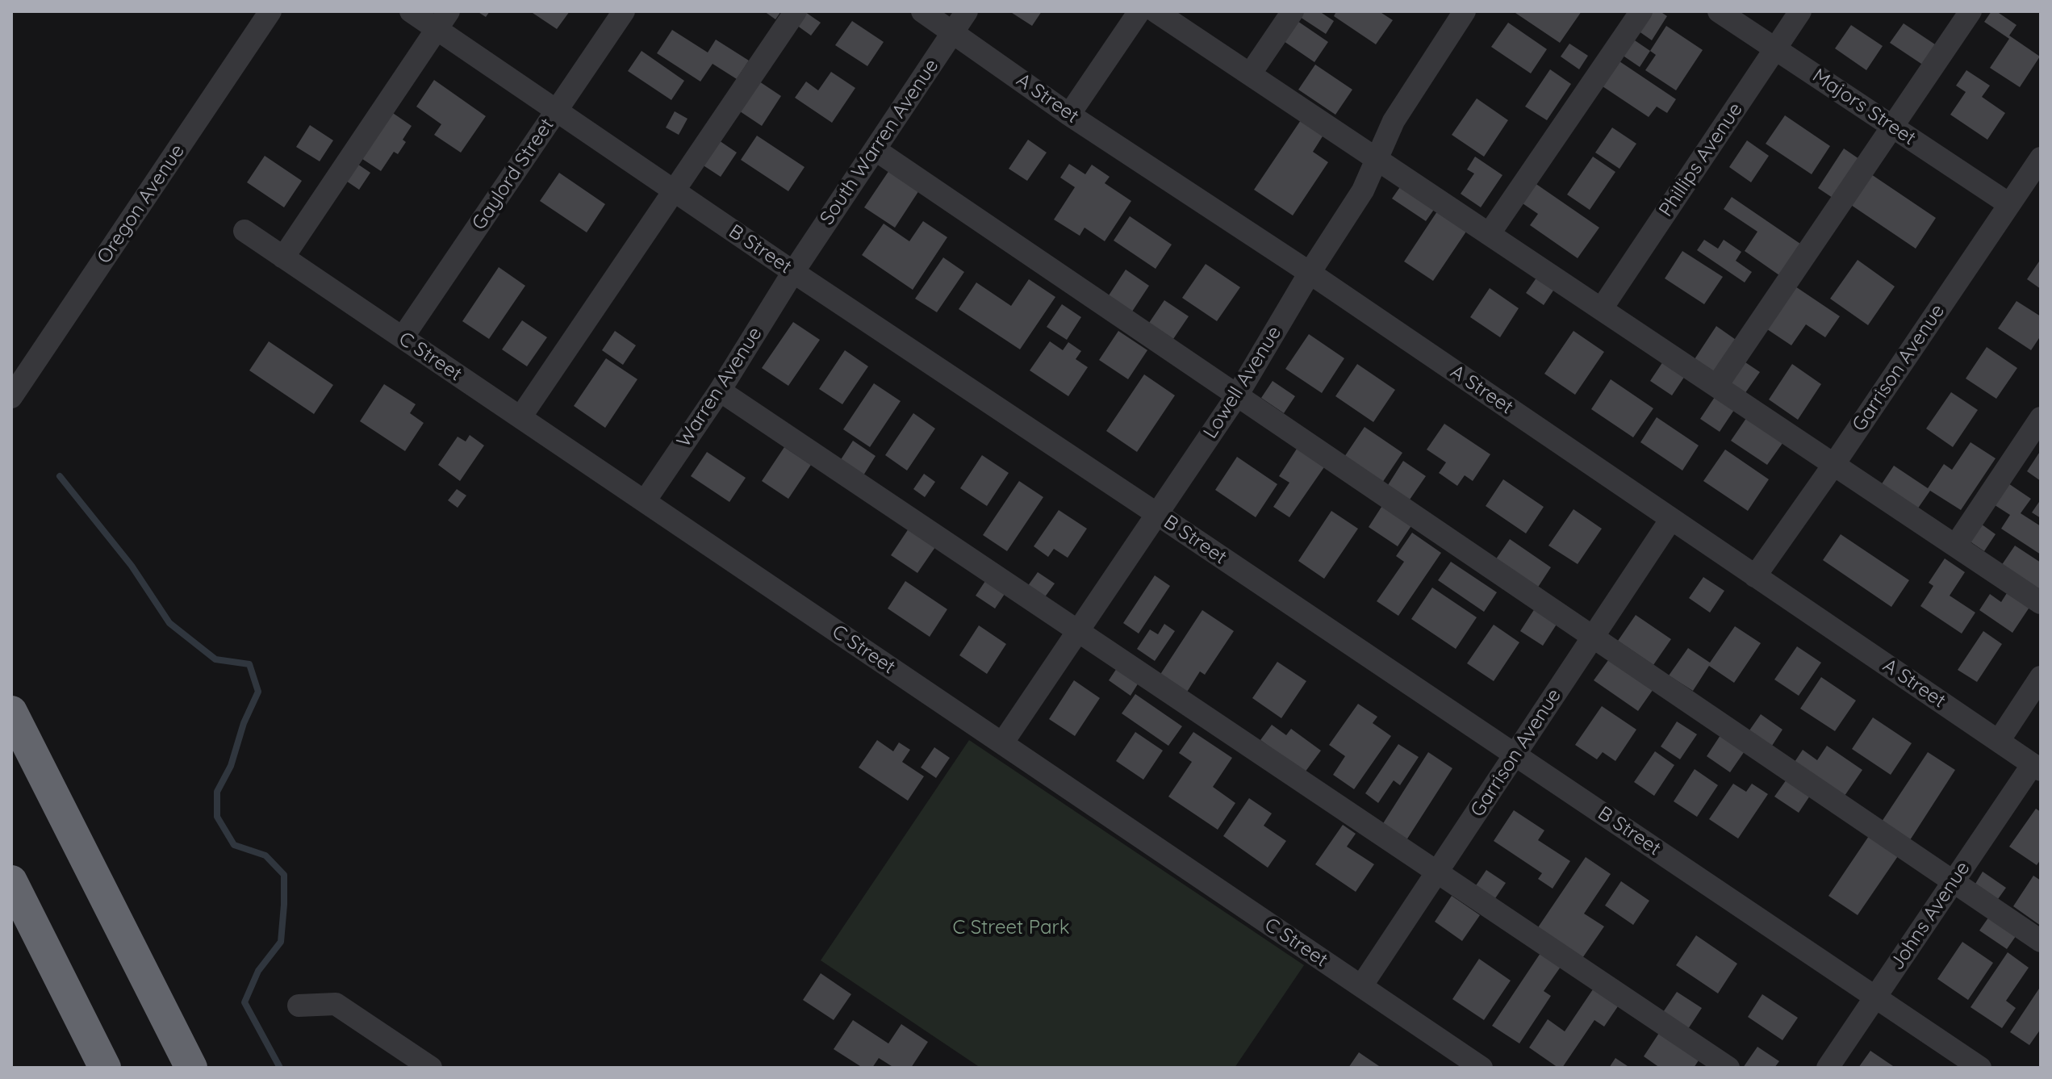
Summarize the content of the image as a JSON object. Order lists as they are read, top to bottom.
{
  "streets": {
    "street": [
      "A Street",
      "Majors Street",
      "South Warren Avenue",
      "Phillips Avenue",
      "Gaylord Street",
      "Oregon Avenue",
      "B Street",
      "C Street",
      "Garrison Avenue",
      "Lowell Avenue",
      "Warren Avenue",
      "Johns Avenue"
    ]
  },
  "crossings": [
    ["A Street", "South Warren Avenue"],
    ["A Street", "Garrison Avenue"],
    ["A Street", "Lowell Avenue"],
    ["A Street", "Johns Avenue"],
    ["Majors Street", "Phillips Avenue"],
    ["Majors Street", "Garrison Avenue"],
    ["South Warren Avenue", "B Street"],
    ["South Warren Avenue", "Warren Avenue"],
    ["Gaylord Street", "B Street"],
    ["Gaylord Street", "C Street"],
    ["B Street", "Garrison Avenue"],
    ["B Street", "Lowell Avenue"],
    ["B Street", "Warren Avenue"],
    ["B Street", "Johns Avenue"],
    ["C Street", "Garrison Avenue"],
    ["C Street", "Lowell Avenue"],
    ["C Street", "Warren Avenue"]
  ],
  "parks": ["C Street Park"]
}
